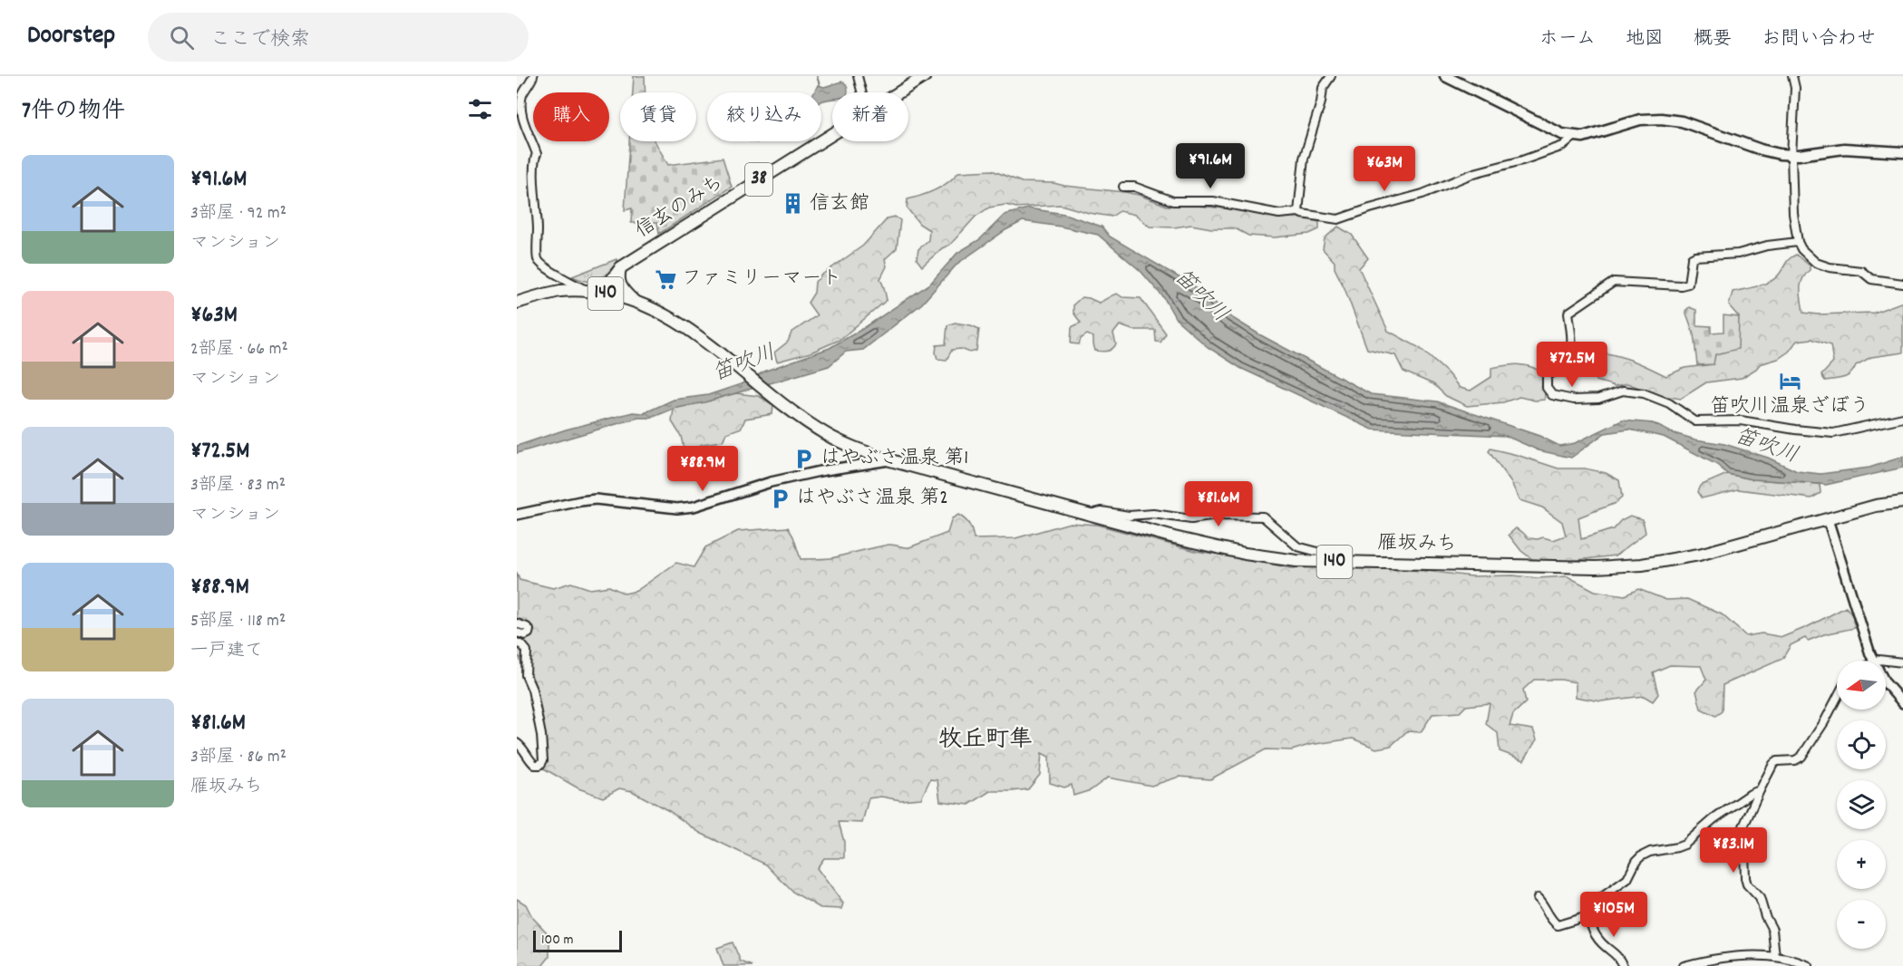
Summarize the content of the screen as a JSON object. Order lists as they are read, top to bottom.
{
  "streets": {
    "main road": [
      "38",
      "信玄のみち",
      "140",
      "雁坂みち"
    ]
  },
  "crossings": [
    ["信玄のみち", "140"],
    ["140", "雁坂みち"]
  ],
  "districts": ["牧丘町隼"],
  "water": ["笛吹川"],
  "places": {
    "building": ["信玄館"],
    "supermarket": ["ファミリーマート"],
    "hotel": ["笛吹川温泉ざぼう"],
    "parking": ["はやぶさ温泉 第1", "はやぶさ温泉 第2"]
  },
  "scale_bar": "100 m",
  "north": "left",
  "page": {
    "header": "Doorstep",
    "search": "ここで検索",
    "nav": [
      "ホーム",
      "地図",
      "概要",
      "お問い合わせ"
    ],
    "heading": "7件の物件",
    "chip": [
      "購入",
      "賃貸",
      "絞り込み",
      "新着"
    ],
    "list": [
      {
        "name": "¥91.6M",
        "note": "3部屋 · 92 m² · マンション"
      },
      {
        "name": "¥63M",
        "note": "2部屋 · 66 m² · マンション"
      },
      {
        "name": "¥72.5M",
        "note": "3部屋 · 83 m² · マンション"
      },
      {
        "name": "¥88.9M",
        "note": "5部屋 · 118 m² · 一戸建て"
      },
      {
        "name": "¥81.6M",
        "note": "3部屋 · 86 m² · 雁坂みち"
      }
    ],
    "price": [
      "¥91.6M",
      "¥63M",
      "¥72.5M",
      "¥88.9M",
      "¥81.6M",
      "¥83.1M",
      "¥105M"
    ],
    "map_buttons": ["+", "−"],
    "scale": "100 m"
  }
}
